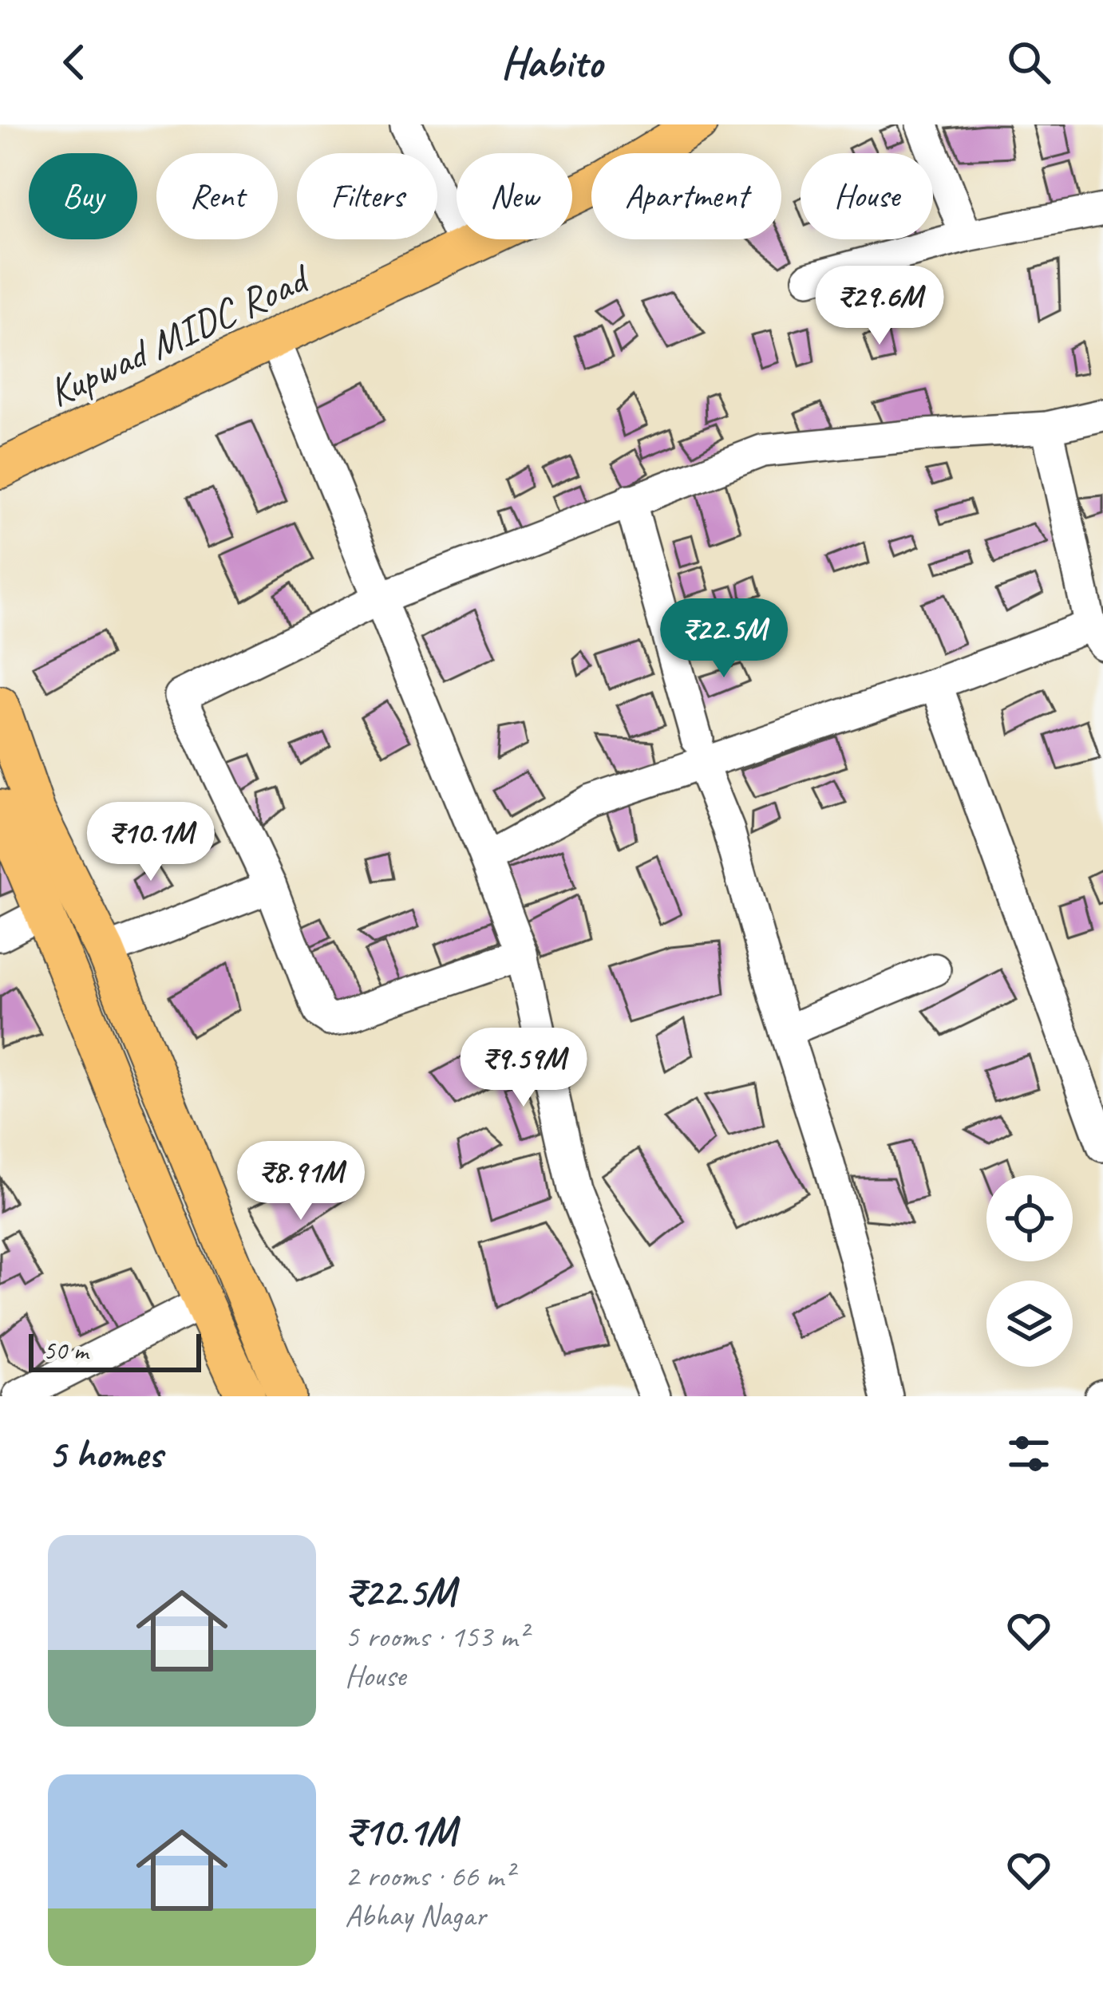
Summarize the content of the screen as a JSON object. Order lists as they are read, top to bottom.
{
  "streets": {
    "main road": ["Kupwad MIDC Road"]
  },
  "scale_bar": "50 m",
  "page": {
    "header": "Habito",
    "chip": [
      "Buy",
      "Rent",
      "Filters",
      "New",
      "Apartment",
      "House"
    ],
    "price": [
      "₹29.6M",
      "₹22.5M",
      "₹10.1M",
      "₹9.59M",
      "₹8.91M"
    ],
    "scale": "50 m",
    "heading": "5 homes",
    "list": [
      {
        "name": "₹22.5M",
        "note": "5 rooms · 153 m² · House"
      },
      {
        "name": "₹10.1M",
        "note": "2 rooms · 66 m² · Abhay Nagar"
      }
    ]
  }
}
